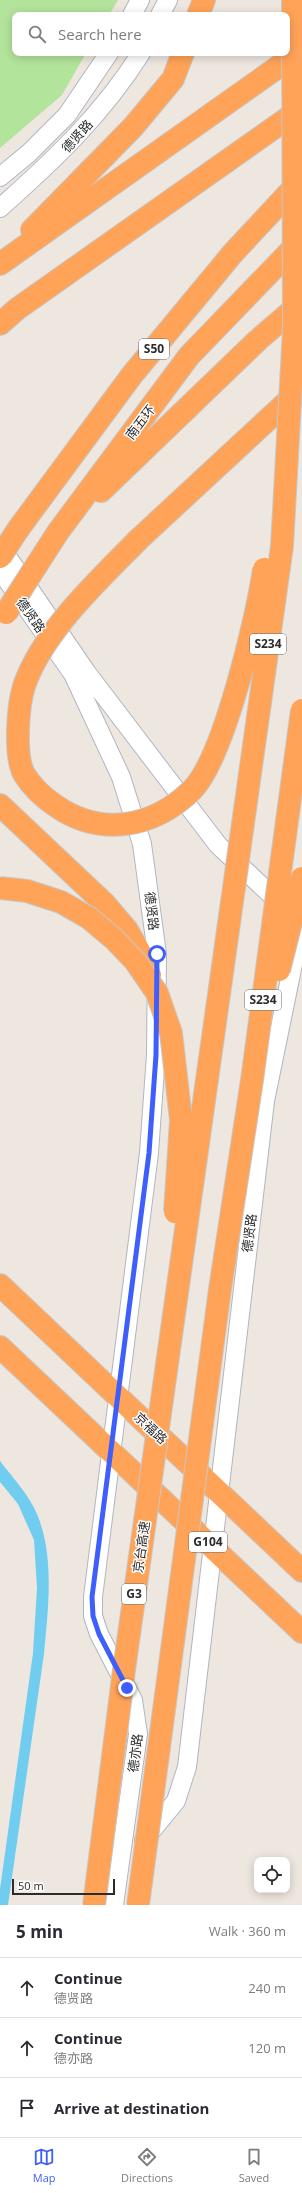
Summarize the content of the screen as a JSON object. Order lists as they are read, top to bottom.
{
  "streets": {
    "highway": [
      "德贤路",
      "S50",
      "南五环",
      "S234",
      "京福路",
      "G104",
      "京台高速",
      "G3"
    ],
    "street": ["德亦路"]
  },
  "crossings": [
    ["德贤路", "京福路"],
    ["德贤路", "G104"],
    ["德贤路", "德亦路"],
    ["S234", "京台高速"],
    ["G104", "德亦路"]
  ],
  "scale_bar": "50 m",
  "page": {
    "search": "Search here",
    "scale": "50 m",
    "heading": ["5 min", "Walk · 360 m"],
    "list": [
      ["Continue", "德贤路", "240 m"],
      ["Continue", "德亦路", "120 m"],
      "Arrive at destination"
    ],
    "nav": ["Map", "Directions", "Saved"]
  }
}
